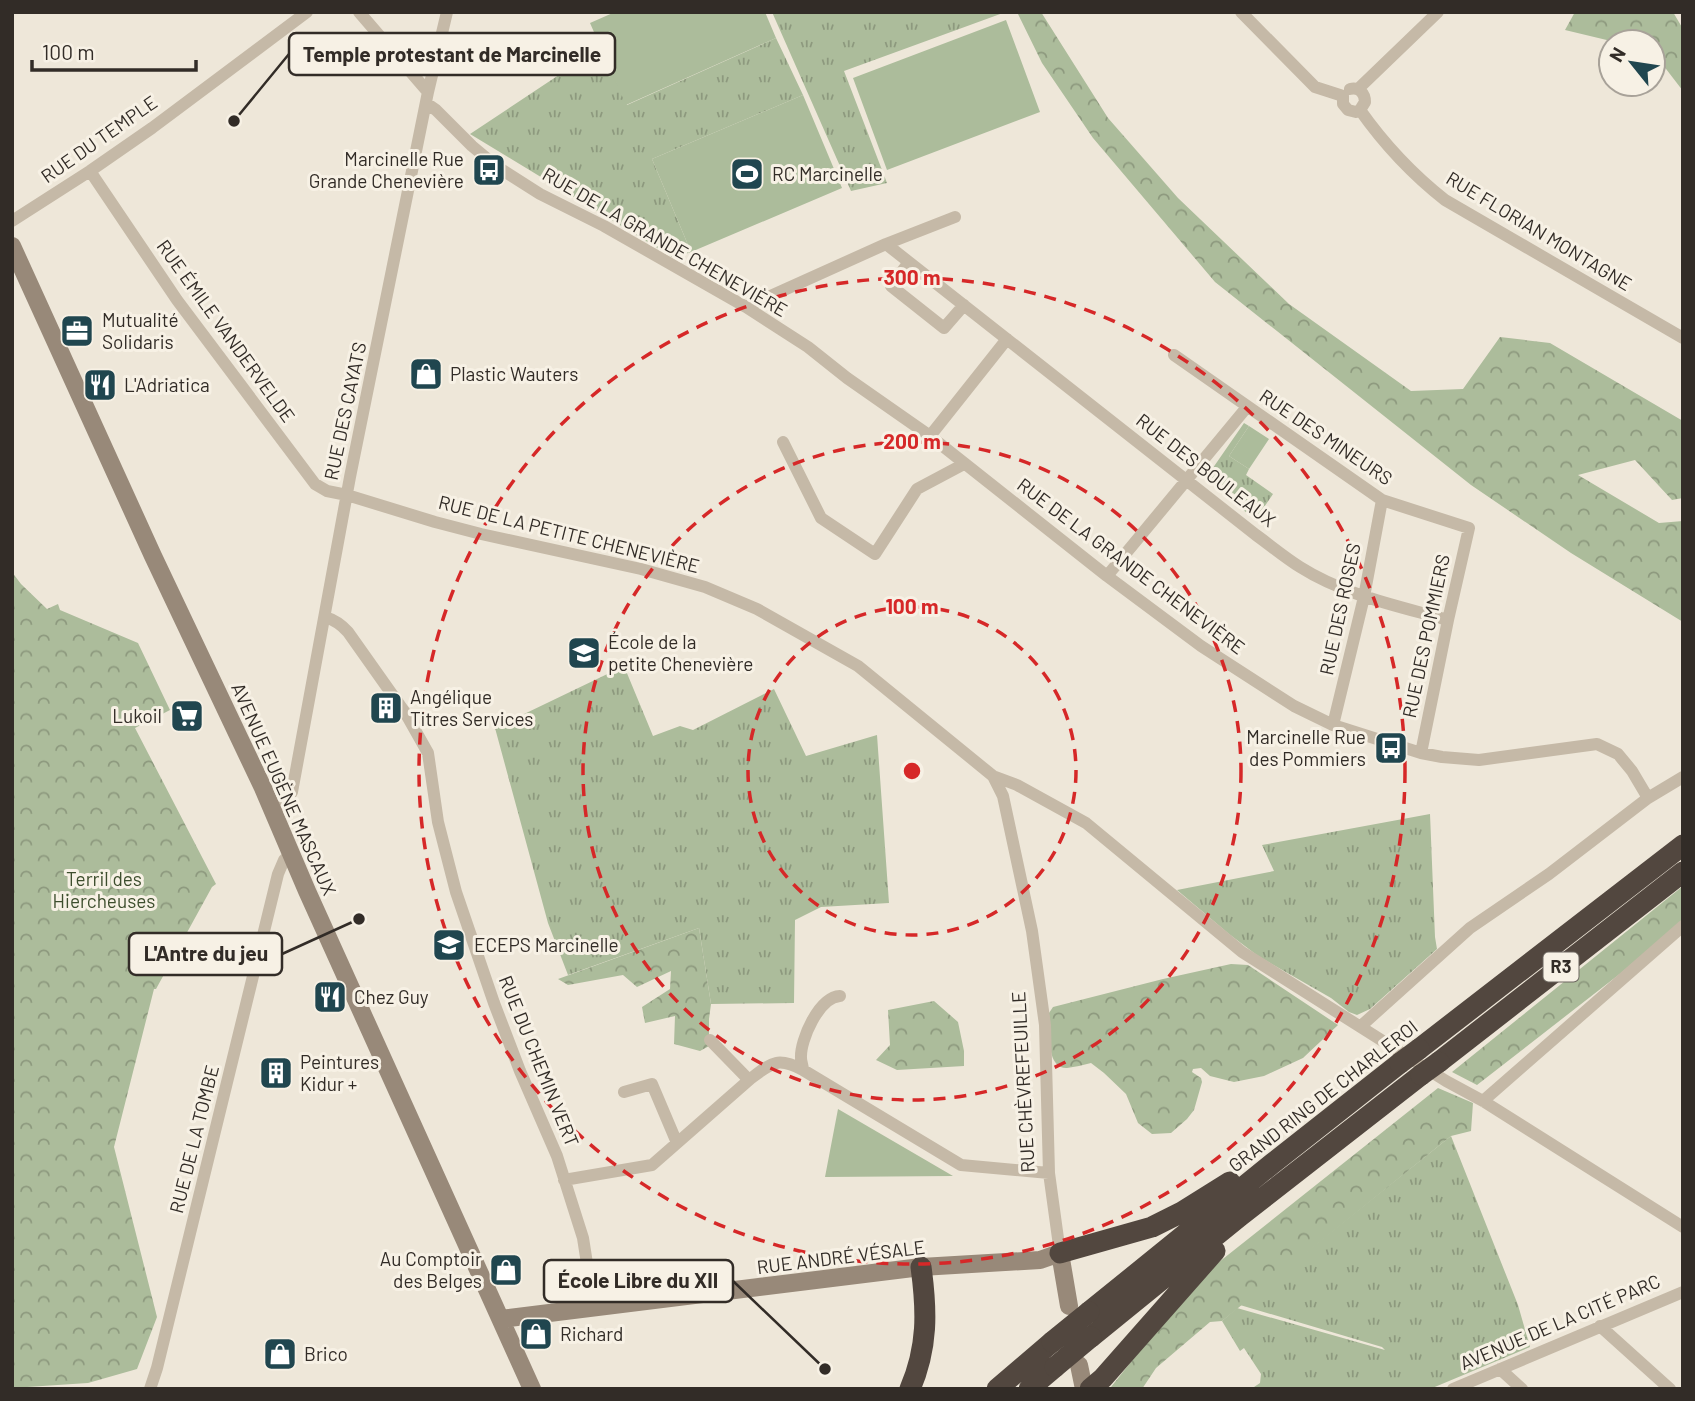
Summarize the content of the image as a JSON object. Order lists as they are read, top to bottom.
{
  "streets": {
    "highway": ["R3", "GRAND RING DE CHARLEROI"],
    "main road": ["AVENUE EUGÈNE MASCAUX", "RUE CHÈVREFEUILLE", "RUE ANDRÉ VÉSALE"],
    "street": [
      "RUE DU TEMPLE",
      "RUE FLORIAN MONTAGNE",
      "RUE DE LA GRANDE CHENEVIÈRE",
      "RUE ÉMILE VANDERVELDE",
      "RUE DES CAYATS",
      "RUE DES MINEURS",
      "RUE DES BOULEAUX",
      "RUE DE LA PETITE CHENEVIÈRE",
      "RUE DES ROSES",
      "RUE DES POMMIERS",
      "RUE DU CHEMIN VERT",
      "RUE DE LA TOMBE",
      "AVENUE DE LA CITÉ PARC"
    ]
  },
  "crossings": [
    ["RUE DU TEMPLE", "RUE ÉMILE VANDERVELDE"],
    ["RUE DE LA GRANDE CHENEVIÈRE", "RUE DES CAYATS"],
    ["RUE DE LA GRANDE CHENEVIÈRE", "RUE DES ROSES"],
    ["RUE DE LA GRANDE CHENEVIÈRE", "RUE DES POMMIERS"],
    ["RUE ÉMILE VANDERVELDE", "RUE DES CAYATS"],
    ["RUE ÉMILE VANDERVELDE", "RUE DE LA PETITE CHENEVIÈRE"],
    ["RUE DES CAYATS", "RUE DE LA PETITE CHENEVIÈRE"],
    ["RUE DES CAYATS", "AVENUE EUGÈNE MASCAUX"],
    ["RUE DES CAYATS", "RUE DU CHEMIN VERT"],
    ["RUE DES MINEURS", "RUE DES ROSES"],
    ["RUE DES MINEURS", "RUE DES POMMIERS"],
    ["RUE DES BOULEAUX", "RUE DES ROSES"],
    ["RUE DES BOULEAUX", "RUE DES POMMIERS"],
    ["RUE DE LA PETITE CHENEVIÈRE", "RUE CHÈVREFEUILLE"],
    ["AVENUE EUGÈNE MASCAUX", "RUE DE LA TOMBE"],
    ["AVENUE EUGÈNE MASCAUX", "RUE ANDRÉ VÉSALE"],
    ["RUE DU CHEMIN VERT", "RUE ANDRÉ VÉSALE"],
    ["RUE CHÈVREFEUILLE", "GRAND RING DE CHARLEROI"],
    ["RUE CHÈVREFEUILLE", "RUE ANDRÉ VÉSALE"]
  ],
  "parks": ["Terril des Hiercheuses"],
  "places": {
    "other": ["Temple protestant de Marcinelle", "L'Antre du jeu", "École Libre du XII"],
    "bus stop": ["Marcinelle Rue Grande Chenevière", "Marcinelle Rue des Pommiers"],
    "sports": ["RC Marcinelle"],
    "office": ["Mutualité Solidaris"],
    "shop": [
      "Plastic Wauters",
      "Au Comptoir des Belges",
      "Richard",
      "Brico"
    ],
    "restaurant": ["L'Adriatica", "Chez Guy"],
    "school or university": ["École de la petite Chenevière", "ECEPS Marcinelle"],
    "building": ["Angélique Titres Services", "Peintures Kidur +"],
    "supermarket": ["Lukoil"]
  },
  "scale_bar": "100 m",
  "north": "top left",
  "rings": ["300 m", "200 m", "100 m"]
}
